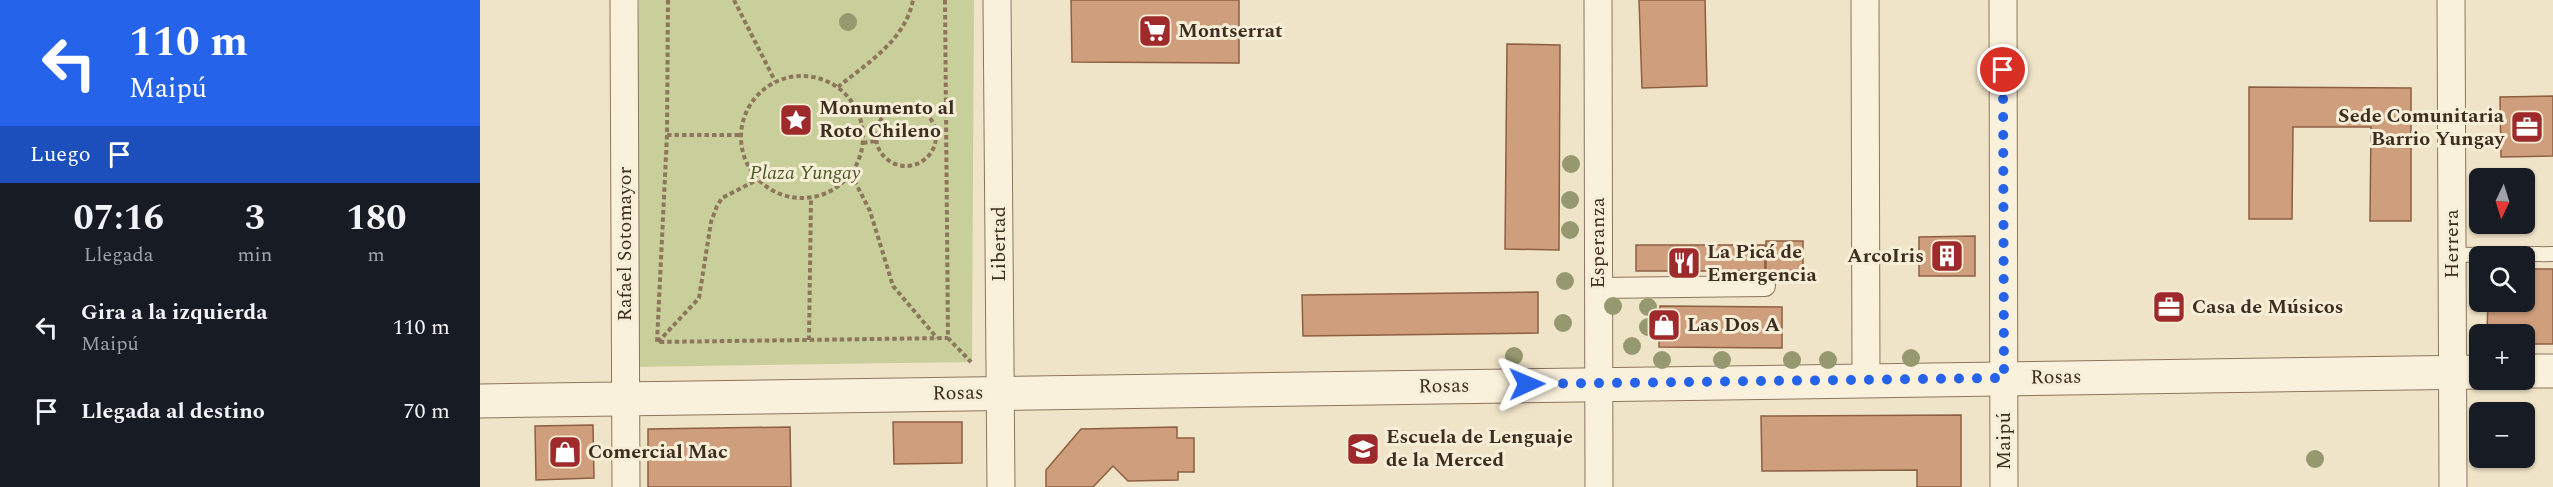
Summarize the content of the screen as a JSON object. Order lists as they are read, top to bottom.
{
  "streets": {
    "street": [
      "Esperanza",
      "Rafael Sotomayor",
      "Libertad",
      "Herrera",
      "Rosas",
      "Maipú"
    ]
  },
  "crossings": [
    ["Esperanza", "Rosas"],
    ["Rafael Sotomayor", "Rosas"],
    ["Libertad", "Rosas"],
    ["Herrera", "Rosas"],
    ["Rosas", "Maipú"]
  ],
  "parks": ["Plaza Yungay"],
  "places": {
    "supermarket": ["Montserrat"],
    "place": ["Monumento al Roto Chileno"],
    "office": ["Sede Comunitaria Barrio Yungay", "Casa de Músicos"],
    "building": ["ArcoIris"],
    "restaurant": ["La Picá de Emergencia"],
    "shop": ["Las Dos A", "Comercial Mac"],
    "school or university": ["Escuela de Lenguaje de la Merced"]
  },
  "north": "bottom",
  "page": {
    "turn": ["110 m", "Maipú"],
    "then": "Luego",
    "map_buttons": ["+", "−"],
    "eta": [
      "07:16",
      "Llegada",
      "3",
      "min",
      "180",
      "m"
    ],
    "list": [
      {
        "name": "Gira a la izquierda",
        "note": "Maipú",
        "value": "110 m"
      },
      {
        "name": "Llegada al destino",
        "value": "70 m"
      }
    ]
  }
}
